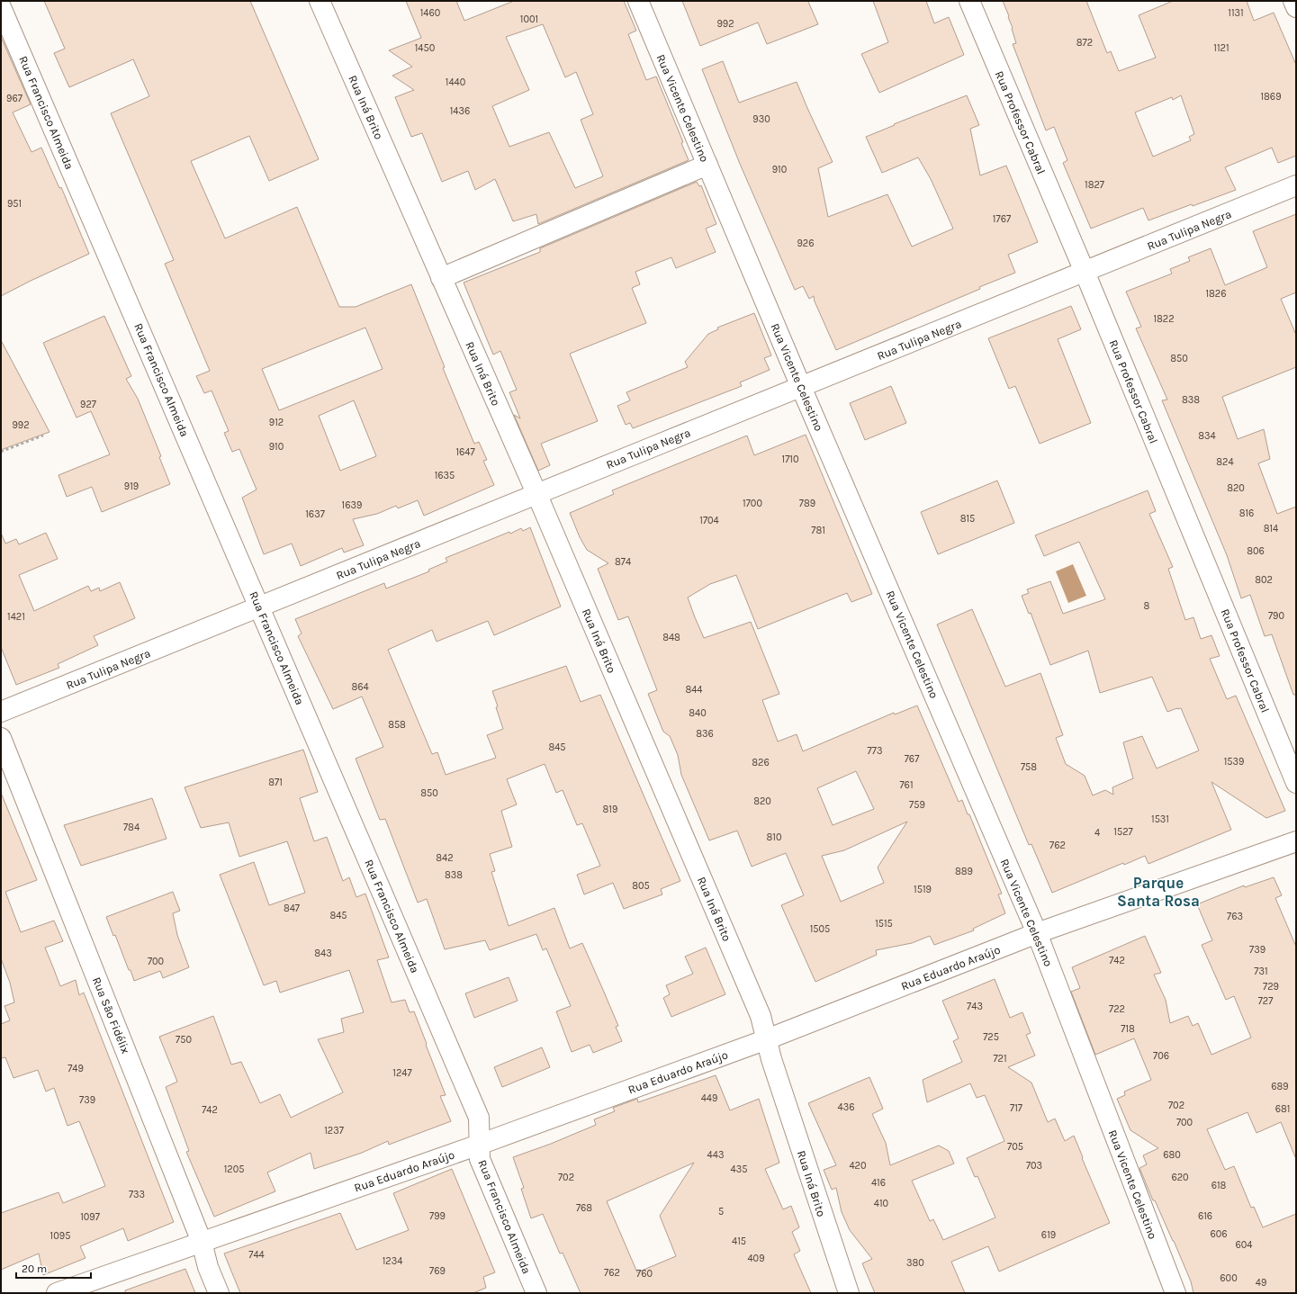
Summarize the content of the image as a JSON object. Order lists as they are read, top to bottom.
{
  "streets": {
    "street": [
      "Rua Iná Brito",
      "Rua Vicente Celestino",
      "Rua Francisco Almeida",
      "Rua Professor Cabral",
      "Rua Tulipa Negra",
      "Rua Eduardo Araújo",
      "Rua São Fidélix"
    ]
  },
  "crossings": [
    ["Rua Iná Brito", "Rua Tulipa Negra"],
    ["Rua Iná Brito", "Rua Eduardo Araújo"],
    ["Rua Vicente Celestino", "Rua Tulipa Negra"],
    ["Rua Vicente Celestino", "Rua Eduardo Araújo"],
    ["Rua Francisco Almeida", "Rua Tulipa Negra"],
    ["Rua Francisco Almeida", "Rua Eduardo Araújo"],
    ["Rua Professor Cabral", "Rua Tulipa Negra"],
    ["Rua Eduardo Araújo", "Rua São Fidélix"]
  ],
  "districts": ["Parque Santa Rosa"],
  "house_numbers": [
    "1460",
    "1131",
    "1001",
    "992",
    "872",
    "1450",
    "1121",
    "1440",
    "1869",
    "967",
    "1436",
    "930",
    "910",
    "1827",
    "951",
    "1767",
    "926",
    "1826",
    "1822",
    "850",
    "838",
    "927",
    "912",
    "992",
    "834",
    "910",
    "1647",
    "1710",
    "824",
    "1635",
    "919",
    "820",
    "1700",
    "789",
    "1639",
    "816",
    "1637",
    "815",
    "1704",
    "814",
    "781",
    "806",
    "874",
    "802",
    "8",
    "790",
    "1421",
    "848",
    "864",
    "844",
    "840",
    "858",
    "836",
    "845",
    "773",
    "767",
    "1539",
    "826",
    "758",
    "871",
    "761",
    "850",
    "820",
    "759",
    "819",
    "1531",
    "784",
    "1527",
    "4",
    "810",
    "762",
    "842",
    "889",
    "838",
    "805",
    "1519",
    "847",
    "845",
    "763",
    "1515",
    "1505",
    "739",
    "843",
    "742",
    "700",
    "731",
    "729",
    "727",
    "743",
    "722",
    "718",
    "725",
    "750",
    "706",
    "721",
    "749",
    "1247",
    "689",
    "449",
    "739",
    "702",
    "436",
    "717",
    "681",
    "742",
    "700",
    "1237",
    "705",
    "443",
    "680",
    "420",
    "703",
    "1205",
    "435",
    "702",
    "620",
    "416",
    "618",
    "733",
    "410",
    "768",
    "5",
    "799",
    "616",
    "1097",
    "606",
    "619",
    "1095",
    "415",
    "604",
    "744",
    "409",
    "1234",
    "380",
    "769",
    "762",
    "760",
    "600",
    "49"
  ],
  "scale_bar": "20 m"
}
